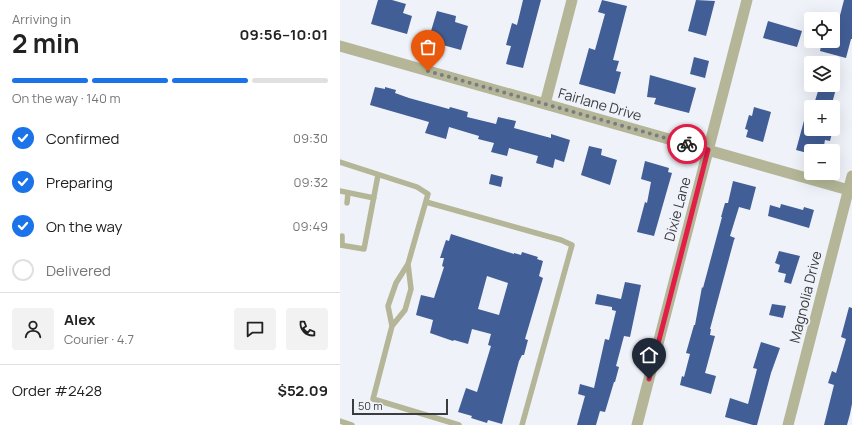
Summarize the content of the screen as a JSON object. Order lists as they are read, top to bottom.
{
  "streets": {
    "street": ["Fairlane Drive", "Dixie Lane", "Magnolia Drive"]
  },
  "crossings": [
    ["Fairlane Drive", "Dixie Lane"],
    ["Fairlane Drive", "Magnolia Drive"]
  ],
  "scale_bar": "50 m",
  "page": {
    "heading": ["2 min", "Arriving in", "09:56–10:01"],
    "panel": [
      "Alex",
      "Courier · 4.7",
      "Order #2428",
      "$52.09"
    ],
    "map_buttons": ["+", "−"],
    "bar": "On the way · 140 m",
    "list": [
      ["Confirmed", "09:30"],
      ["Preparing", "09:32"],
      ["On the way", "09:49"],
      "Delivered"
    ],
    "scale": "50 m"
  }
}
